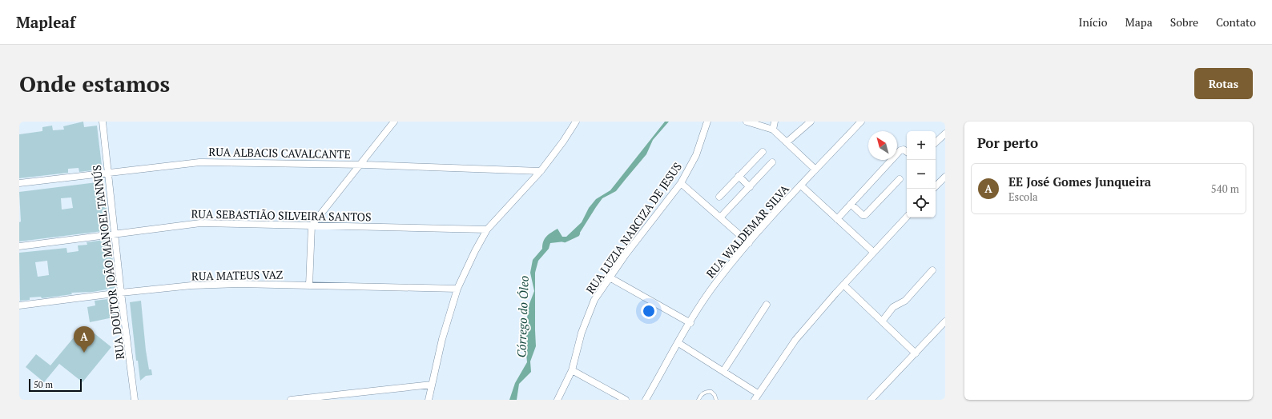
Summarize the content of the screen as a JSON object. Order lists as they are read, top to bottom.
{
  "streets": {
    "street": [
      "RUA ALBACIS CAVALCANTE",
      "RUA SEBASTIÃO SILVEIRA SANTOS",
      "RUA LUZIA NARCIZA DE JESUS",
      "RUA WALDEMAR SILVA",
      "RUA DOUTOR JOÃO MANOEL TANNÚS",
      "RUA MATEUS VAZ"
    ]
  },
  "crossings": [
    ["RUA ALBACIS CAVALCANTE", "RUA DOUTOR JOÃO MANOEL TANNÚS"],
    ["RUA SEBASTIÃO SILVEIRA SANTOS", "RUA DOUTOR JOÃO MANOEL TANNÚS"],
    ["RUA DOUTOR JOÃO MANOEL TANNÚS", "RUA MATEUS VAZ"]
  ],
  "water": ["Córrego do Óleo"],
  "scale_bar": "50 m",
  "north": "top left",
  "page": {
    "header": "Mapleaf",
    "nav": [
      "Início",
      "Mapa",
      "Sobre",
      "Contato"
    ],
    "buttons": "Rotas",
    "title": "Onde estamos",
    "heading": "Por perto",
    "map_buttons": ["+", "−"],
    "list": [
      {
        "mark": "A",
        "name": "EE José Gomes Junqueira",
        "note": "Escola",
        "value": "540 m"
      }
    ],
    "pins": "A",
    "scale": "50 m"
  }
}
